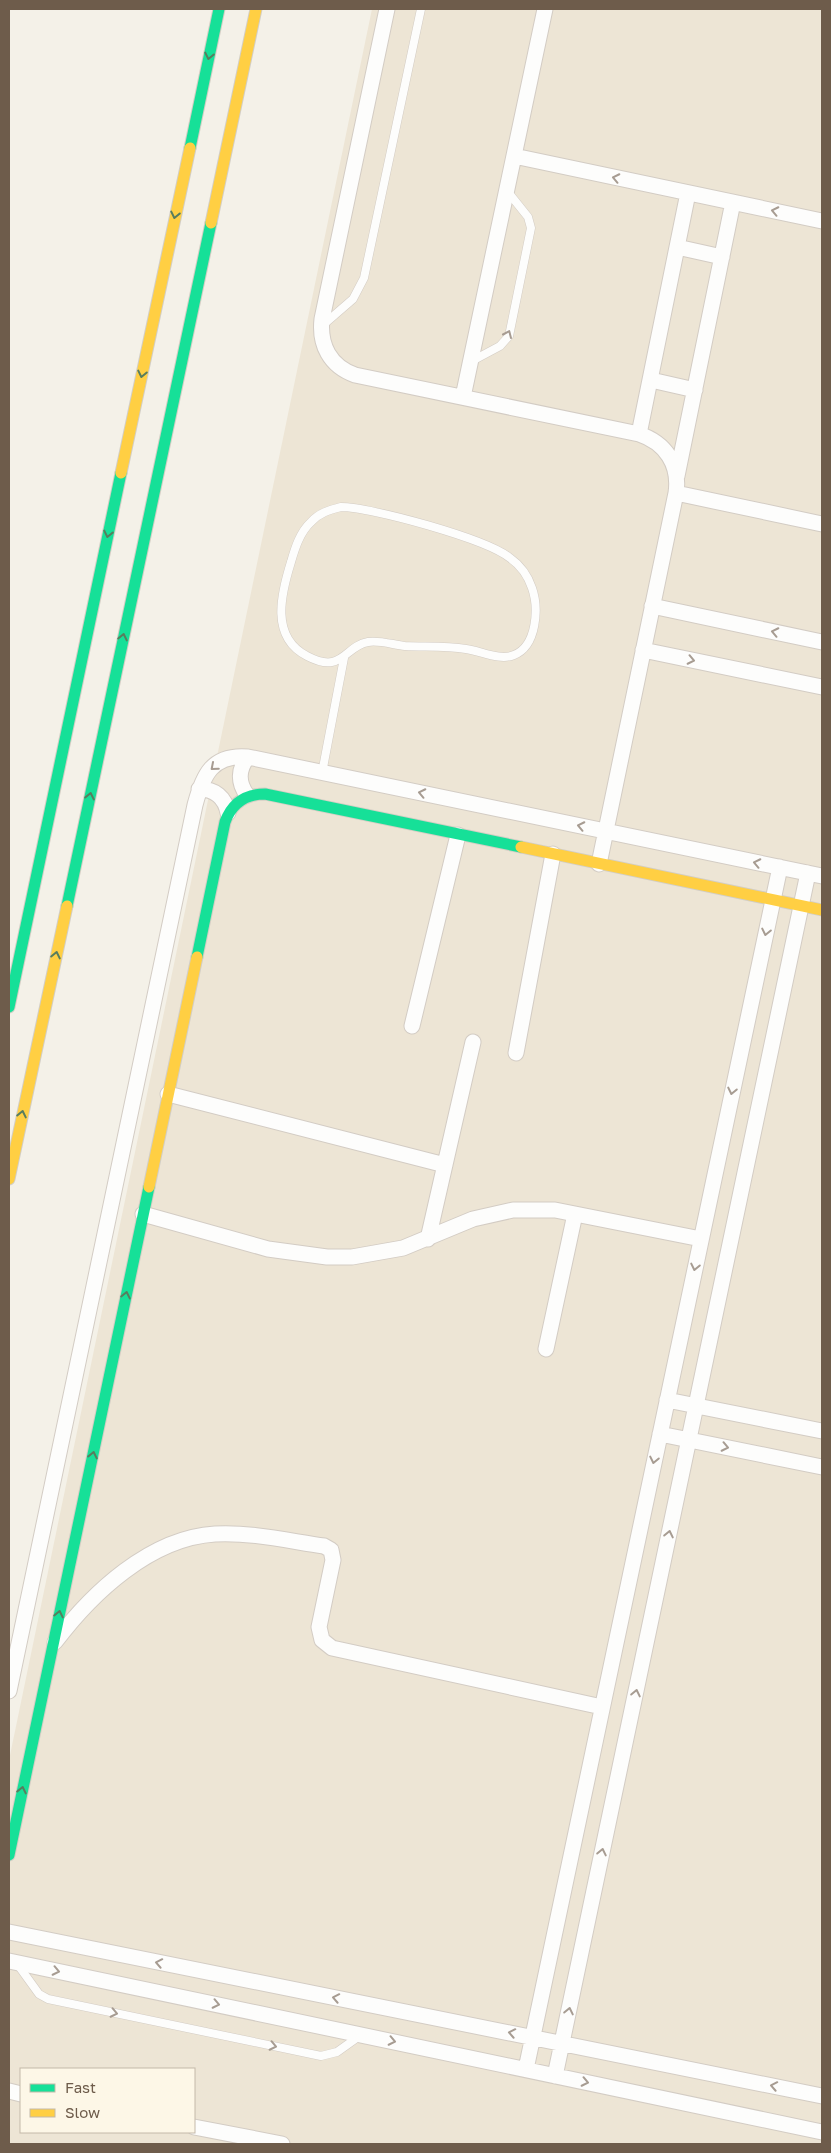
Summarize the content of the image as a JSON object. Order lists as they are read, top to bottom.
{
  "legend": ["Fast", "Slow"]
}
